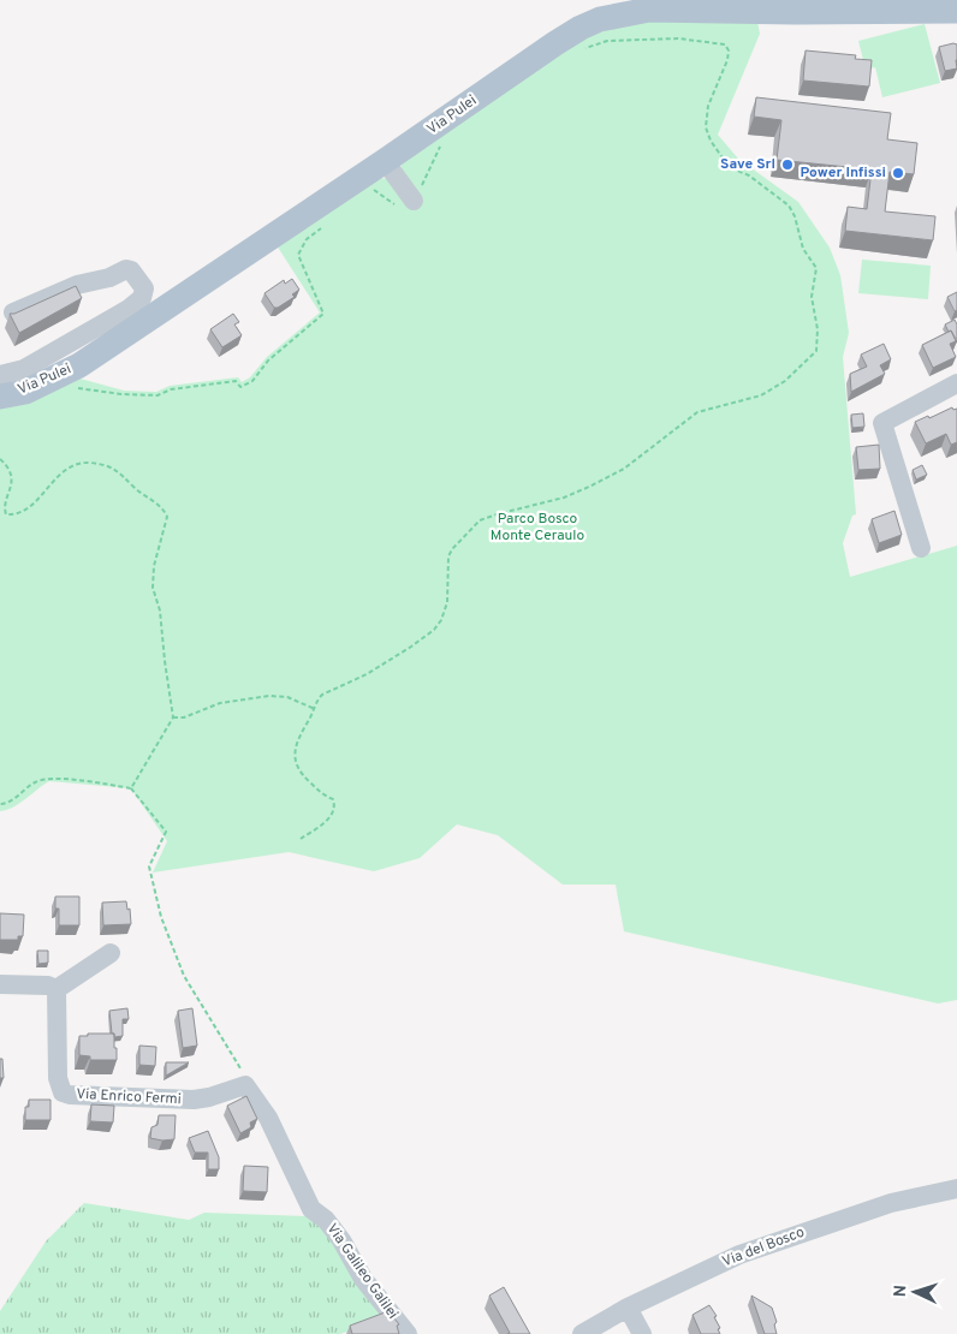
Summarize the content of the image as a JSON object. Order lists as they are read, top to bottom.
{
  "streets": {
    "main road": ["Via Pulei"],
    "street": ["Via Enrico Fermi", "Via del Bosco", "Via Galileo Galilei"]
  },
  "crossings": [
    ["Via Enrico Fermi", "Via Galileo Galilei"]
  ],
  "parks": ["Parco Bosco Monte Ceraulo"],
  "places": ["Save Srl", "Power Infissi"],
  "north": "left"
}
